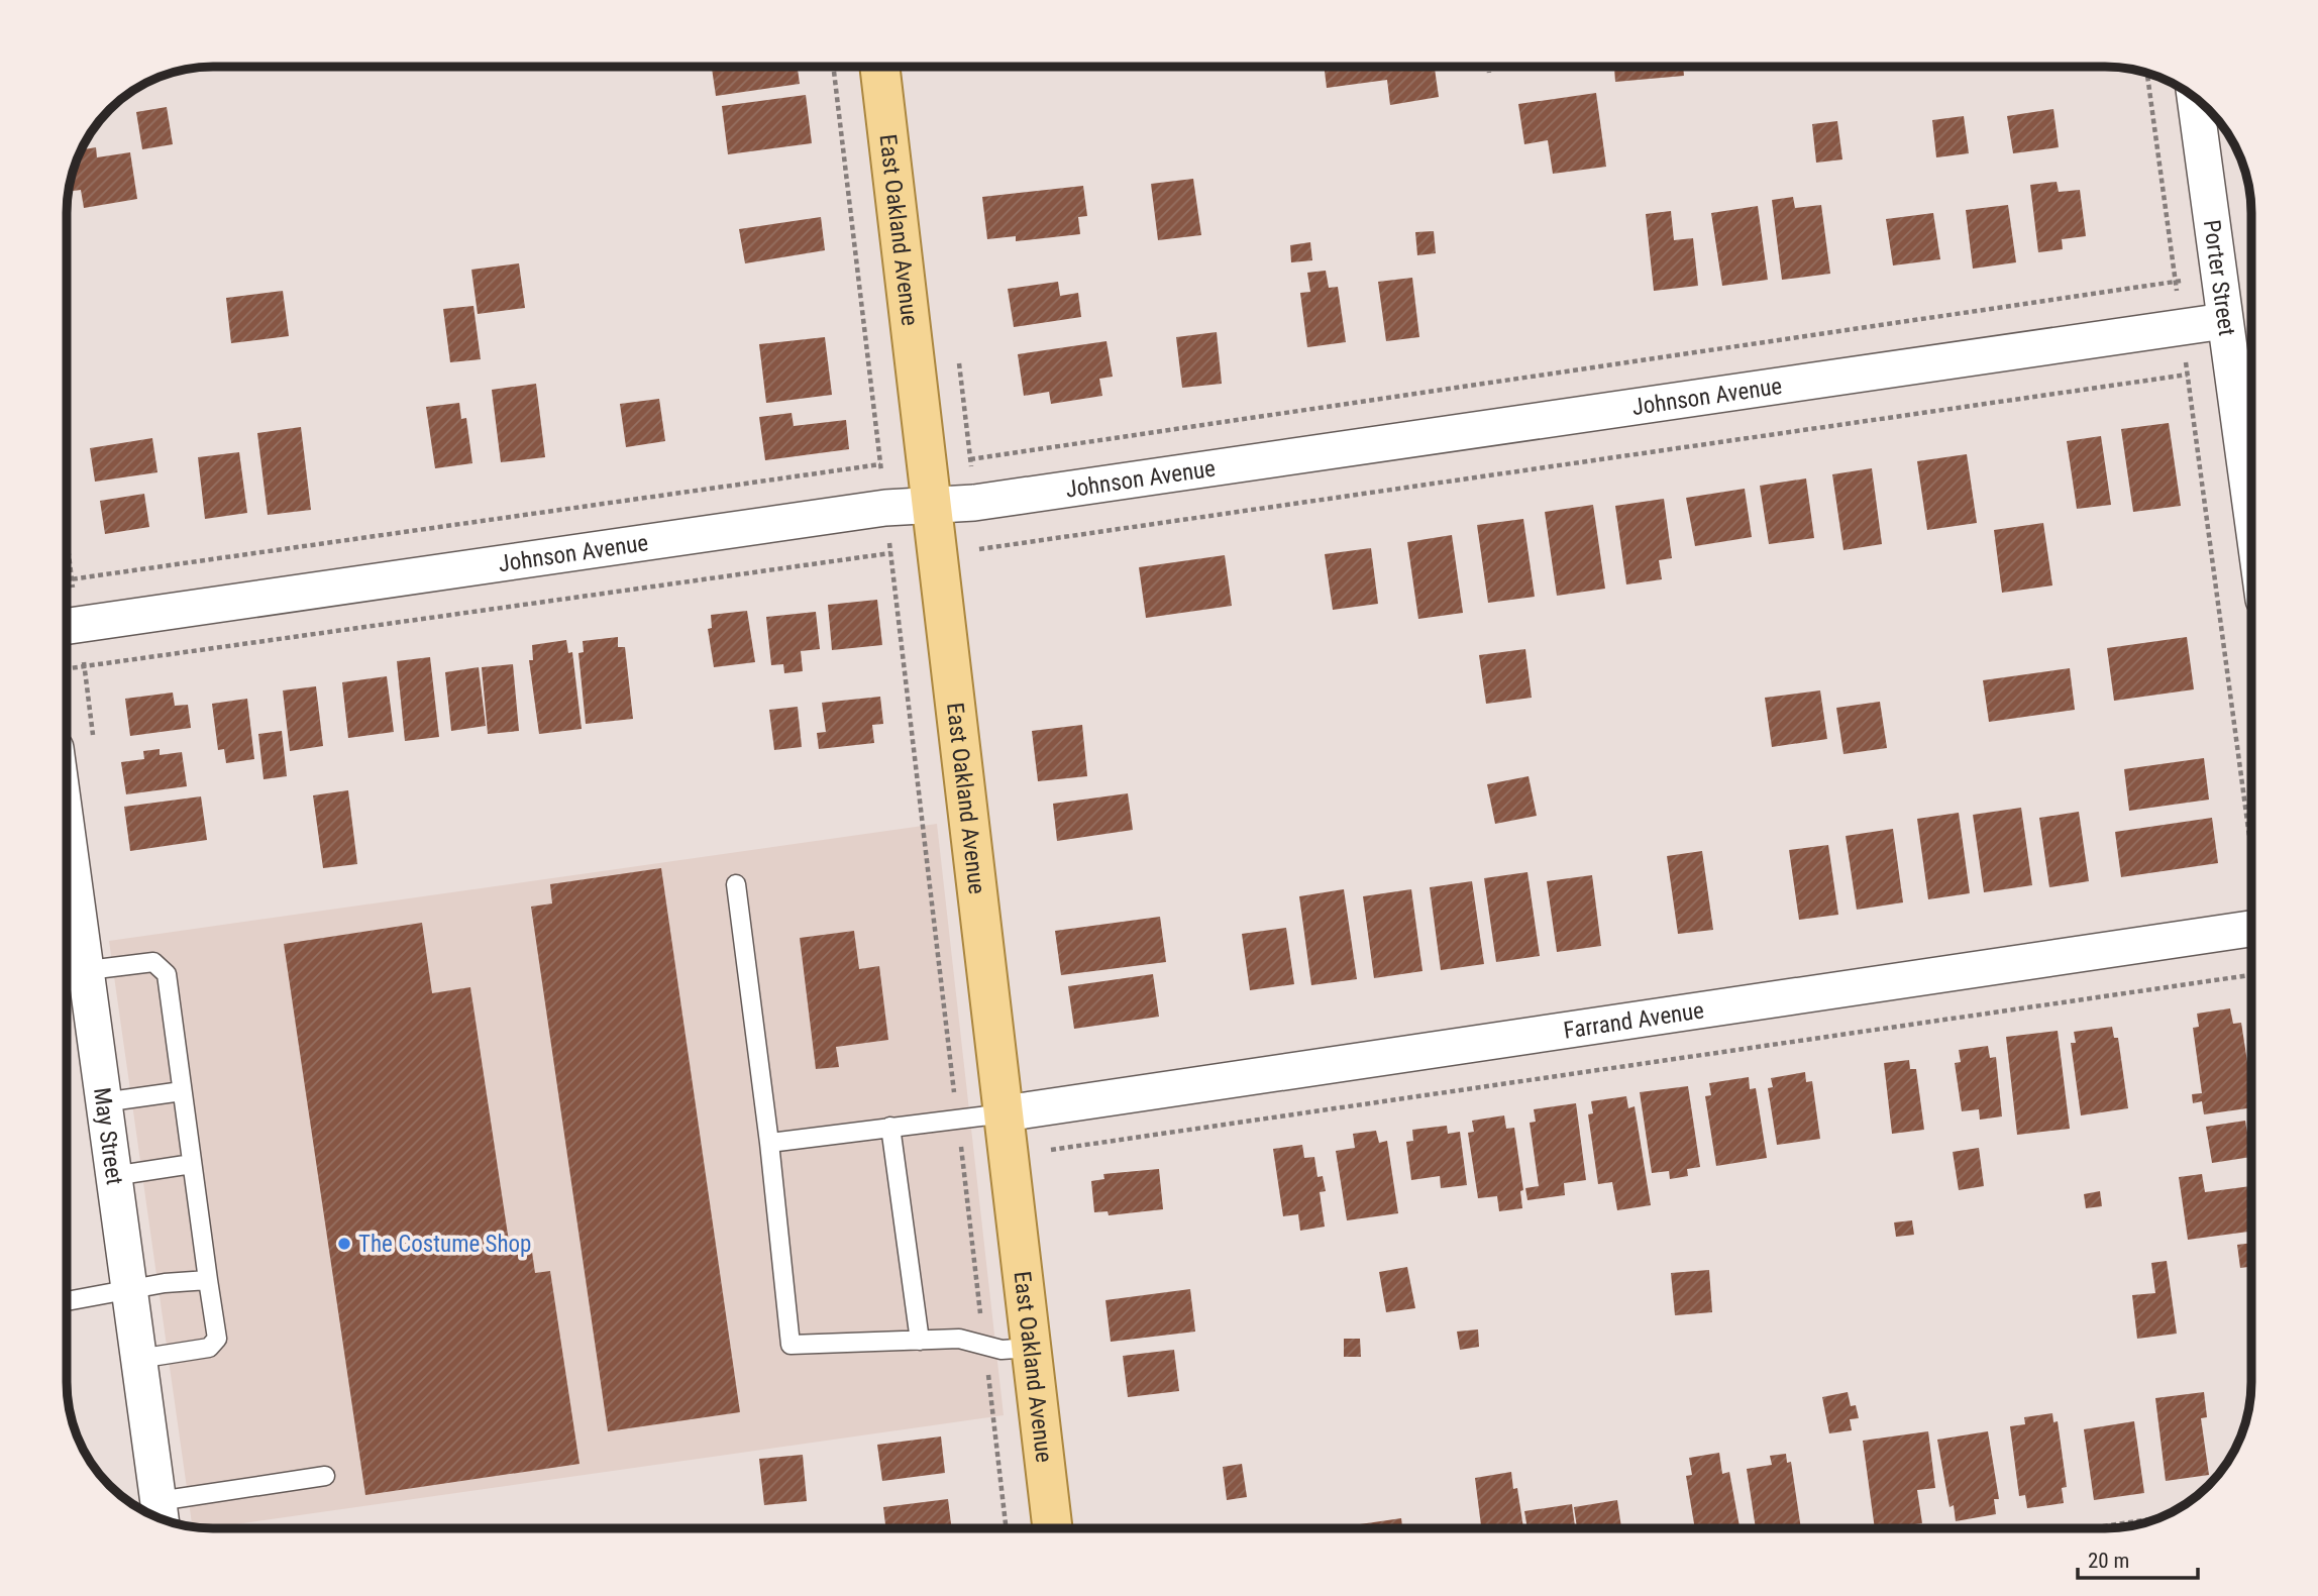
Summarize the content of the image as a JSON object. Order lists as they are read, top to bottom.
{
  "streets": {
    "main road": ["East Oakland Avenue"],
    "street": [
      "Porter Street",
      "Johnson Avenue",
      "Farrand Avenue",
      "May Street"
    ]
  },
  "crossings": [
    ["East Oakland Avenue", "Johnson Avenue"],
    ["East Oakland Avenue", "Farrand Avenue"],
    ["Porter Street", "Johnson Avenue"]
  ],
  "places": ["The Costume Shop"],
  "scale_bar": "20 m"
}
